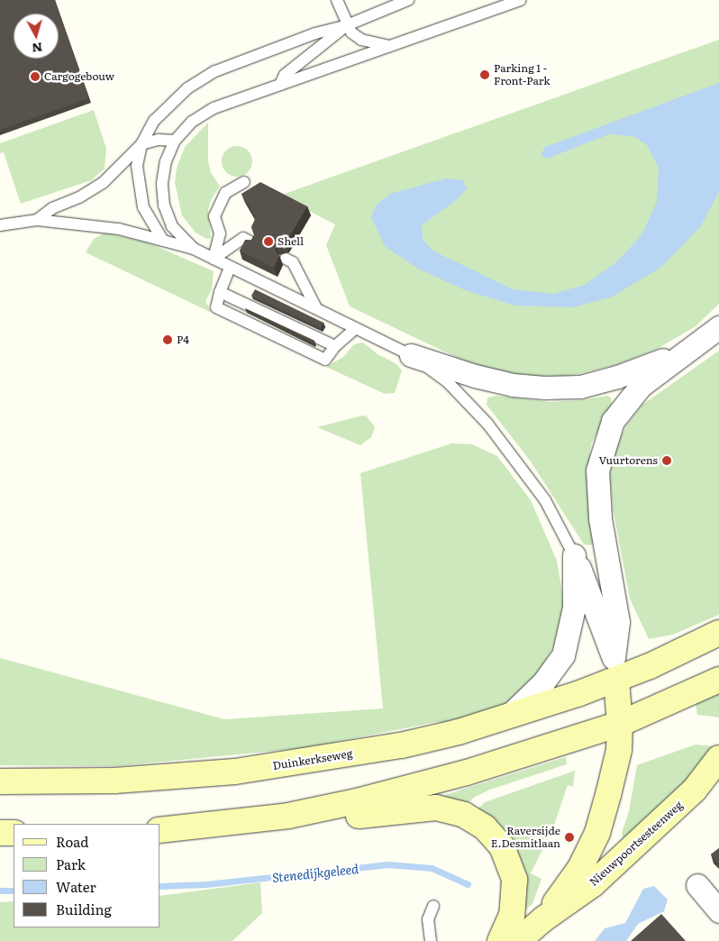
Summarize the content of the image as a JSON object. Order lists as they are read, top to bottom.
{
  "streets": {
    "main road": ["Duinkerkseweg", "Nieuwpoortsesteenweg"]
  },
  "crossings": [
    ["Duinkerkseweg", "Nieuwpoortsesteenweg"]
  ],
  "water": ["Stenedijkgeleed"],
  "places": [
    "Parking 1 - Front-Park",
    "Cargogebouw",
    "Shell",
    "P4",
    "Vuurtorens",
    "Raversijde E.Desmitlaan"
  ],
  "legend": [
    "Road",
    "Park",
    "Water",
    "Building"
  ],
  "north": "bottom"
}
